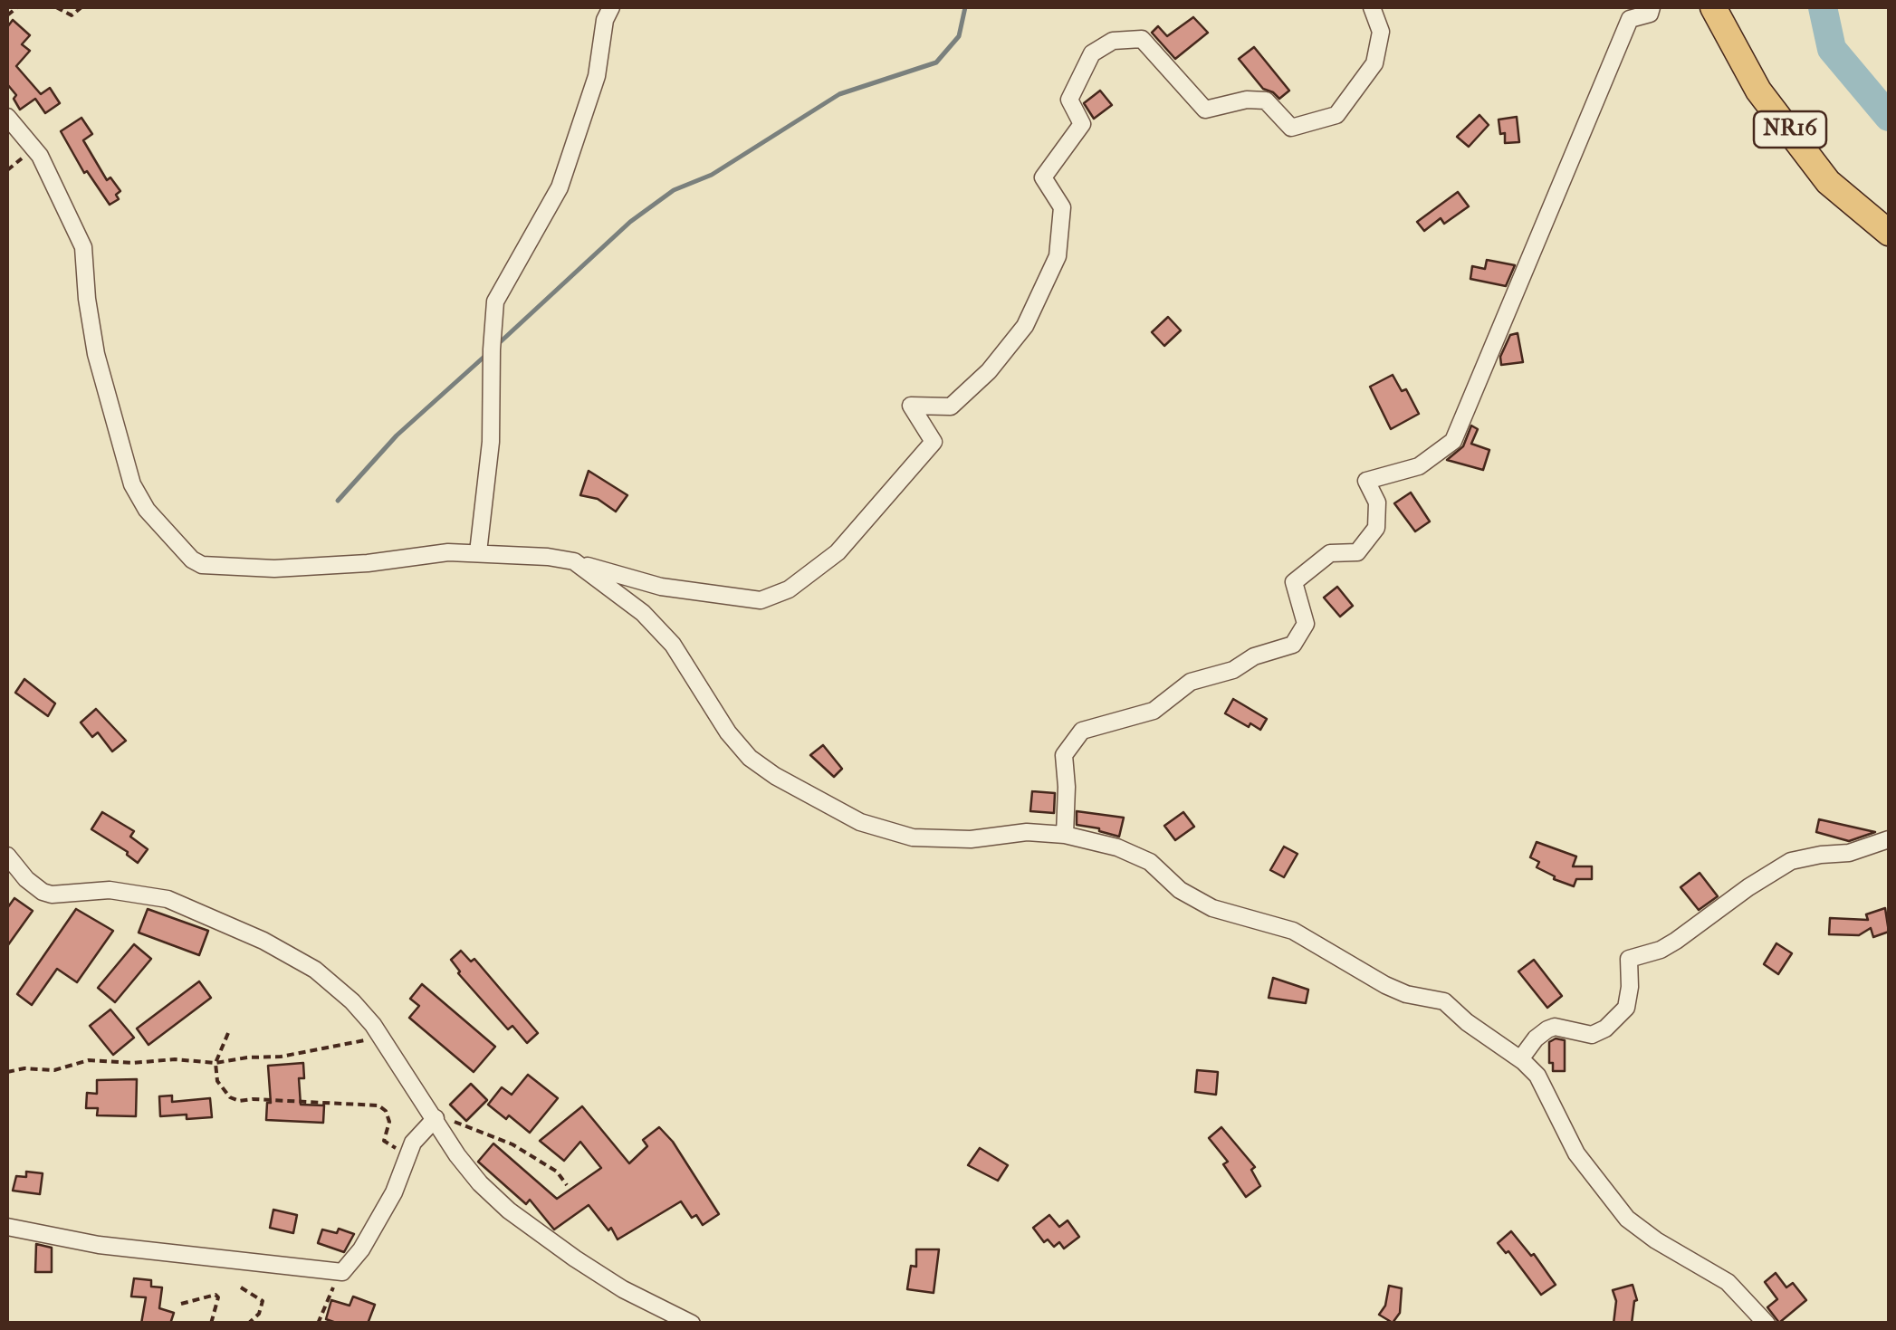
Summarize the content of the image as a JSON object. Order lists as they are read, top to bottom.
{
  "streets": {
    "main road": ["NR16"]
  }
}
